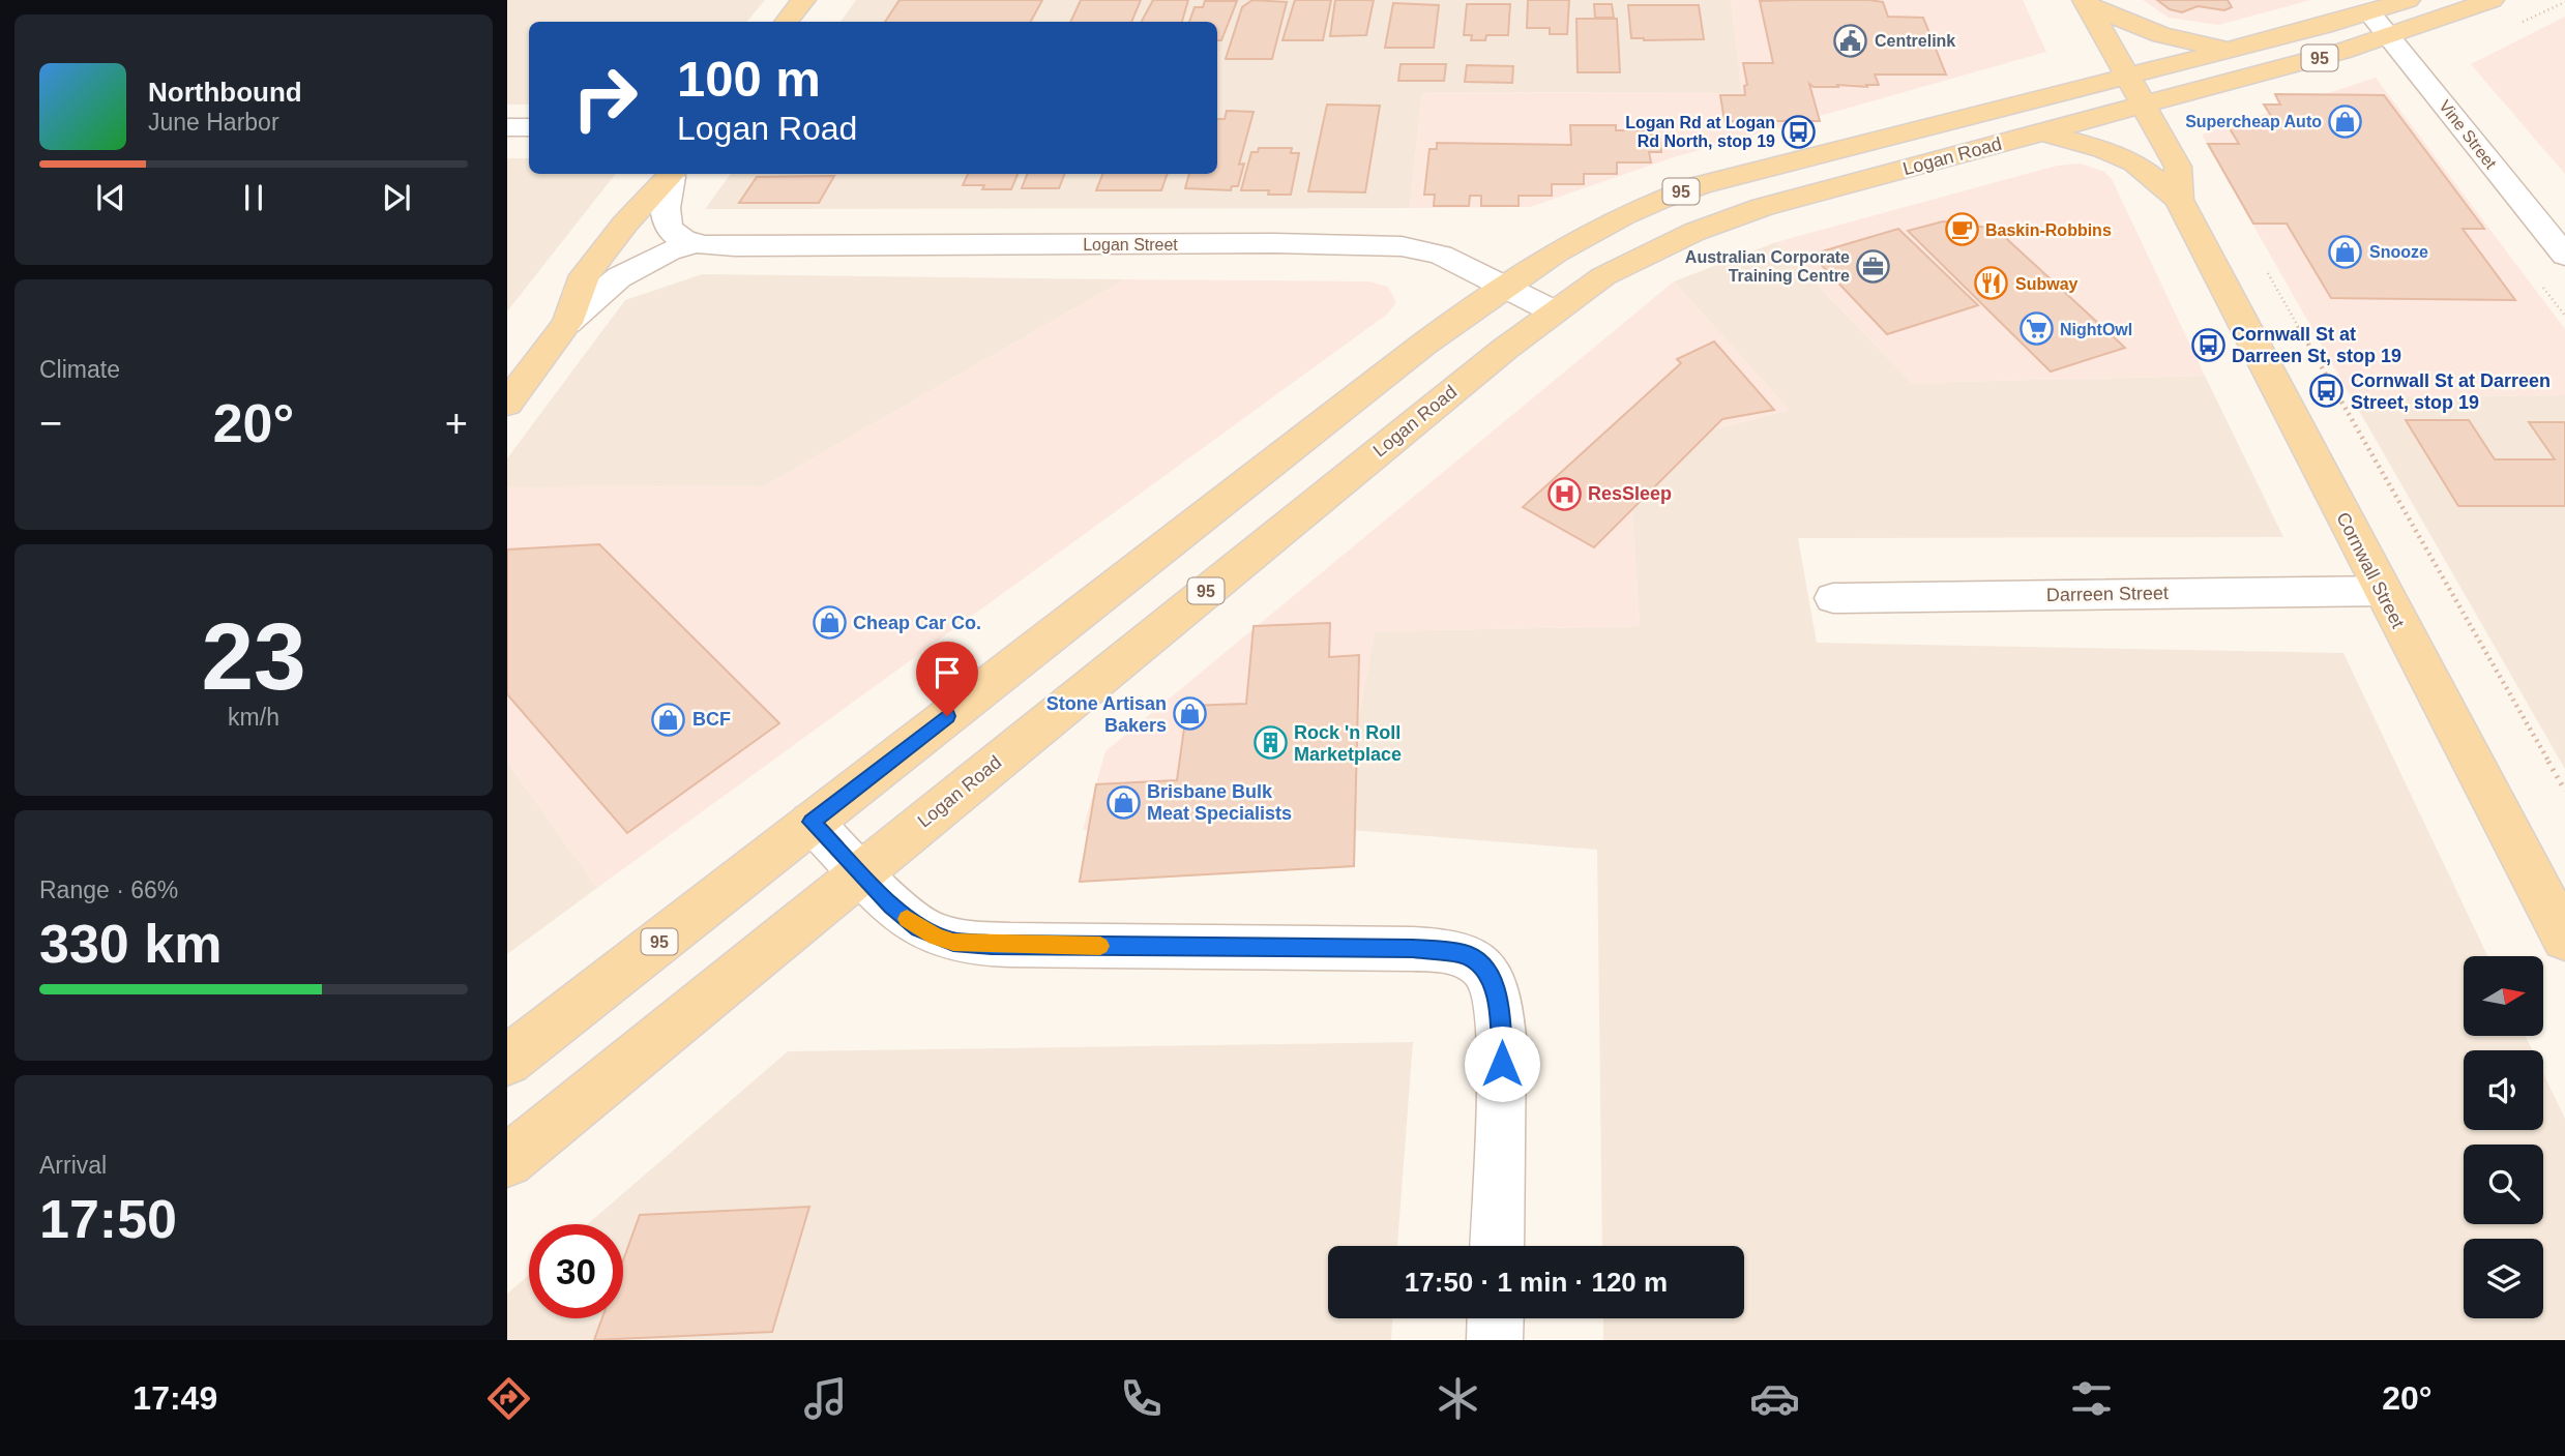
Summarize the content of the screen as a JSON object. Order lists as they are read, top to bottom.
{
  "streets": {
    "main road": ["95", "Logan Road", "Cornwall Street"],
    "street": ["Vine Street", "Logan Street", "Darreen Street"]
  },
  "crossings": [
    ["Vine Street", "Logan Road"],
    ["Logan Road", "Logan Street"],
    ["Cornwall Street", "Darreen Street"]
  ],
  "places": {
    "public building": ["Centrelink"],
    "shop": [
      "Supercheap Auto",
      "Snooze",
      "Cheap Car Co.",
      "Stone Artisan Bakers",
      "BCF",
      "Brisbane Bulk Meat Specialists"
    ],
    "bus stop": ["Logan Rd at Logan Rd North, stop 19", "Cornwall St at Darreen St, stop 19", "Cornwall St at Darreen Street, stop 19"],
    "cafe": ["Baskin-Robbins"],
    "office": ["Australian Corporate Training Centre"],
    "restaurant": ["Subway"],
    "supermarket": ["NightOwl"],
    "hospital": ["ResSleep"],
    "building": ["Rock 'n Roll Marketplace"]
  },
  "north": "right",
  "page": {
    "turn": ["100 m", "Logan Road"],
    "song": ["Northbound", "June Harbor"],
    "tile": [
      "Climate",
      ["23", "km/h"],
      ["Range · 66%", "330 km"],
      ["Arrival", "17:50"]
    ],
    "heat": ["−", "20°", "+"],
    "limit": "30",
    "trip": "17:50 · 1 min · 120 m",
    "tabs": ["17:49", "20°"]
  }
}
